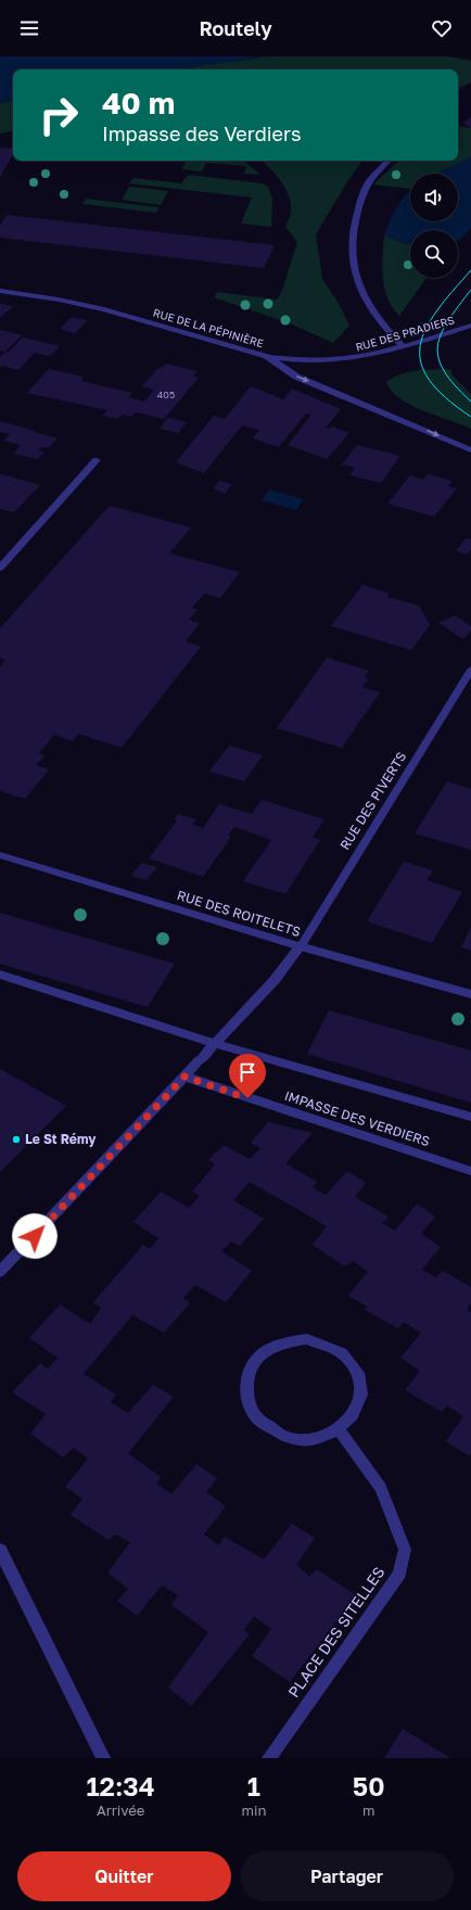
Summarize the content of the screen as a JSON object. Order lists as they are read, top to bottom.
{
  "streets": {
    "street": [
      "RUE DE LA PÉPINIÈRE",
      "RUE DES PRADIERS",
      "RUE DES PIVERTS",
      "RUE DES ROITELETS",
      "IMPASSE DES VERDIERS",
      "PLACE DES SITELLES"
    ]
  },
  "crossings": [
    ["RUE DE LA PÉPINIÈRE", "RUE DES PRADIERS"],
    ["RUE DES PIVERTS", "RUE DES ROITELETS"],
    ["RUE DES PIVERTS", "IMPASSE DES VERDIERS"]
  ],
  "one_way": ["RUE DE LA PÉPINIÈRE"],
  "places": ["Le St Rémy"],
  "house_numbers": ["405"],
  "page": {
    "header": "Routely",
    "turn": ["40 m", "Impasse des Verdiers"],
    "eta": [
      "12:34",
      "Arrivée",
      "1",
      "min",
      "50",
      "m"
    ],
    "buttons": ["Quitter", "Partager"]
  }
}
